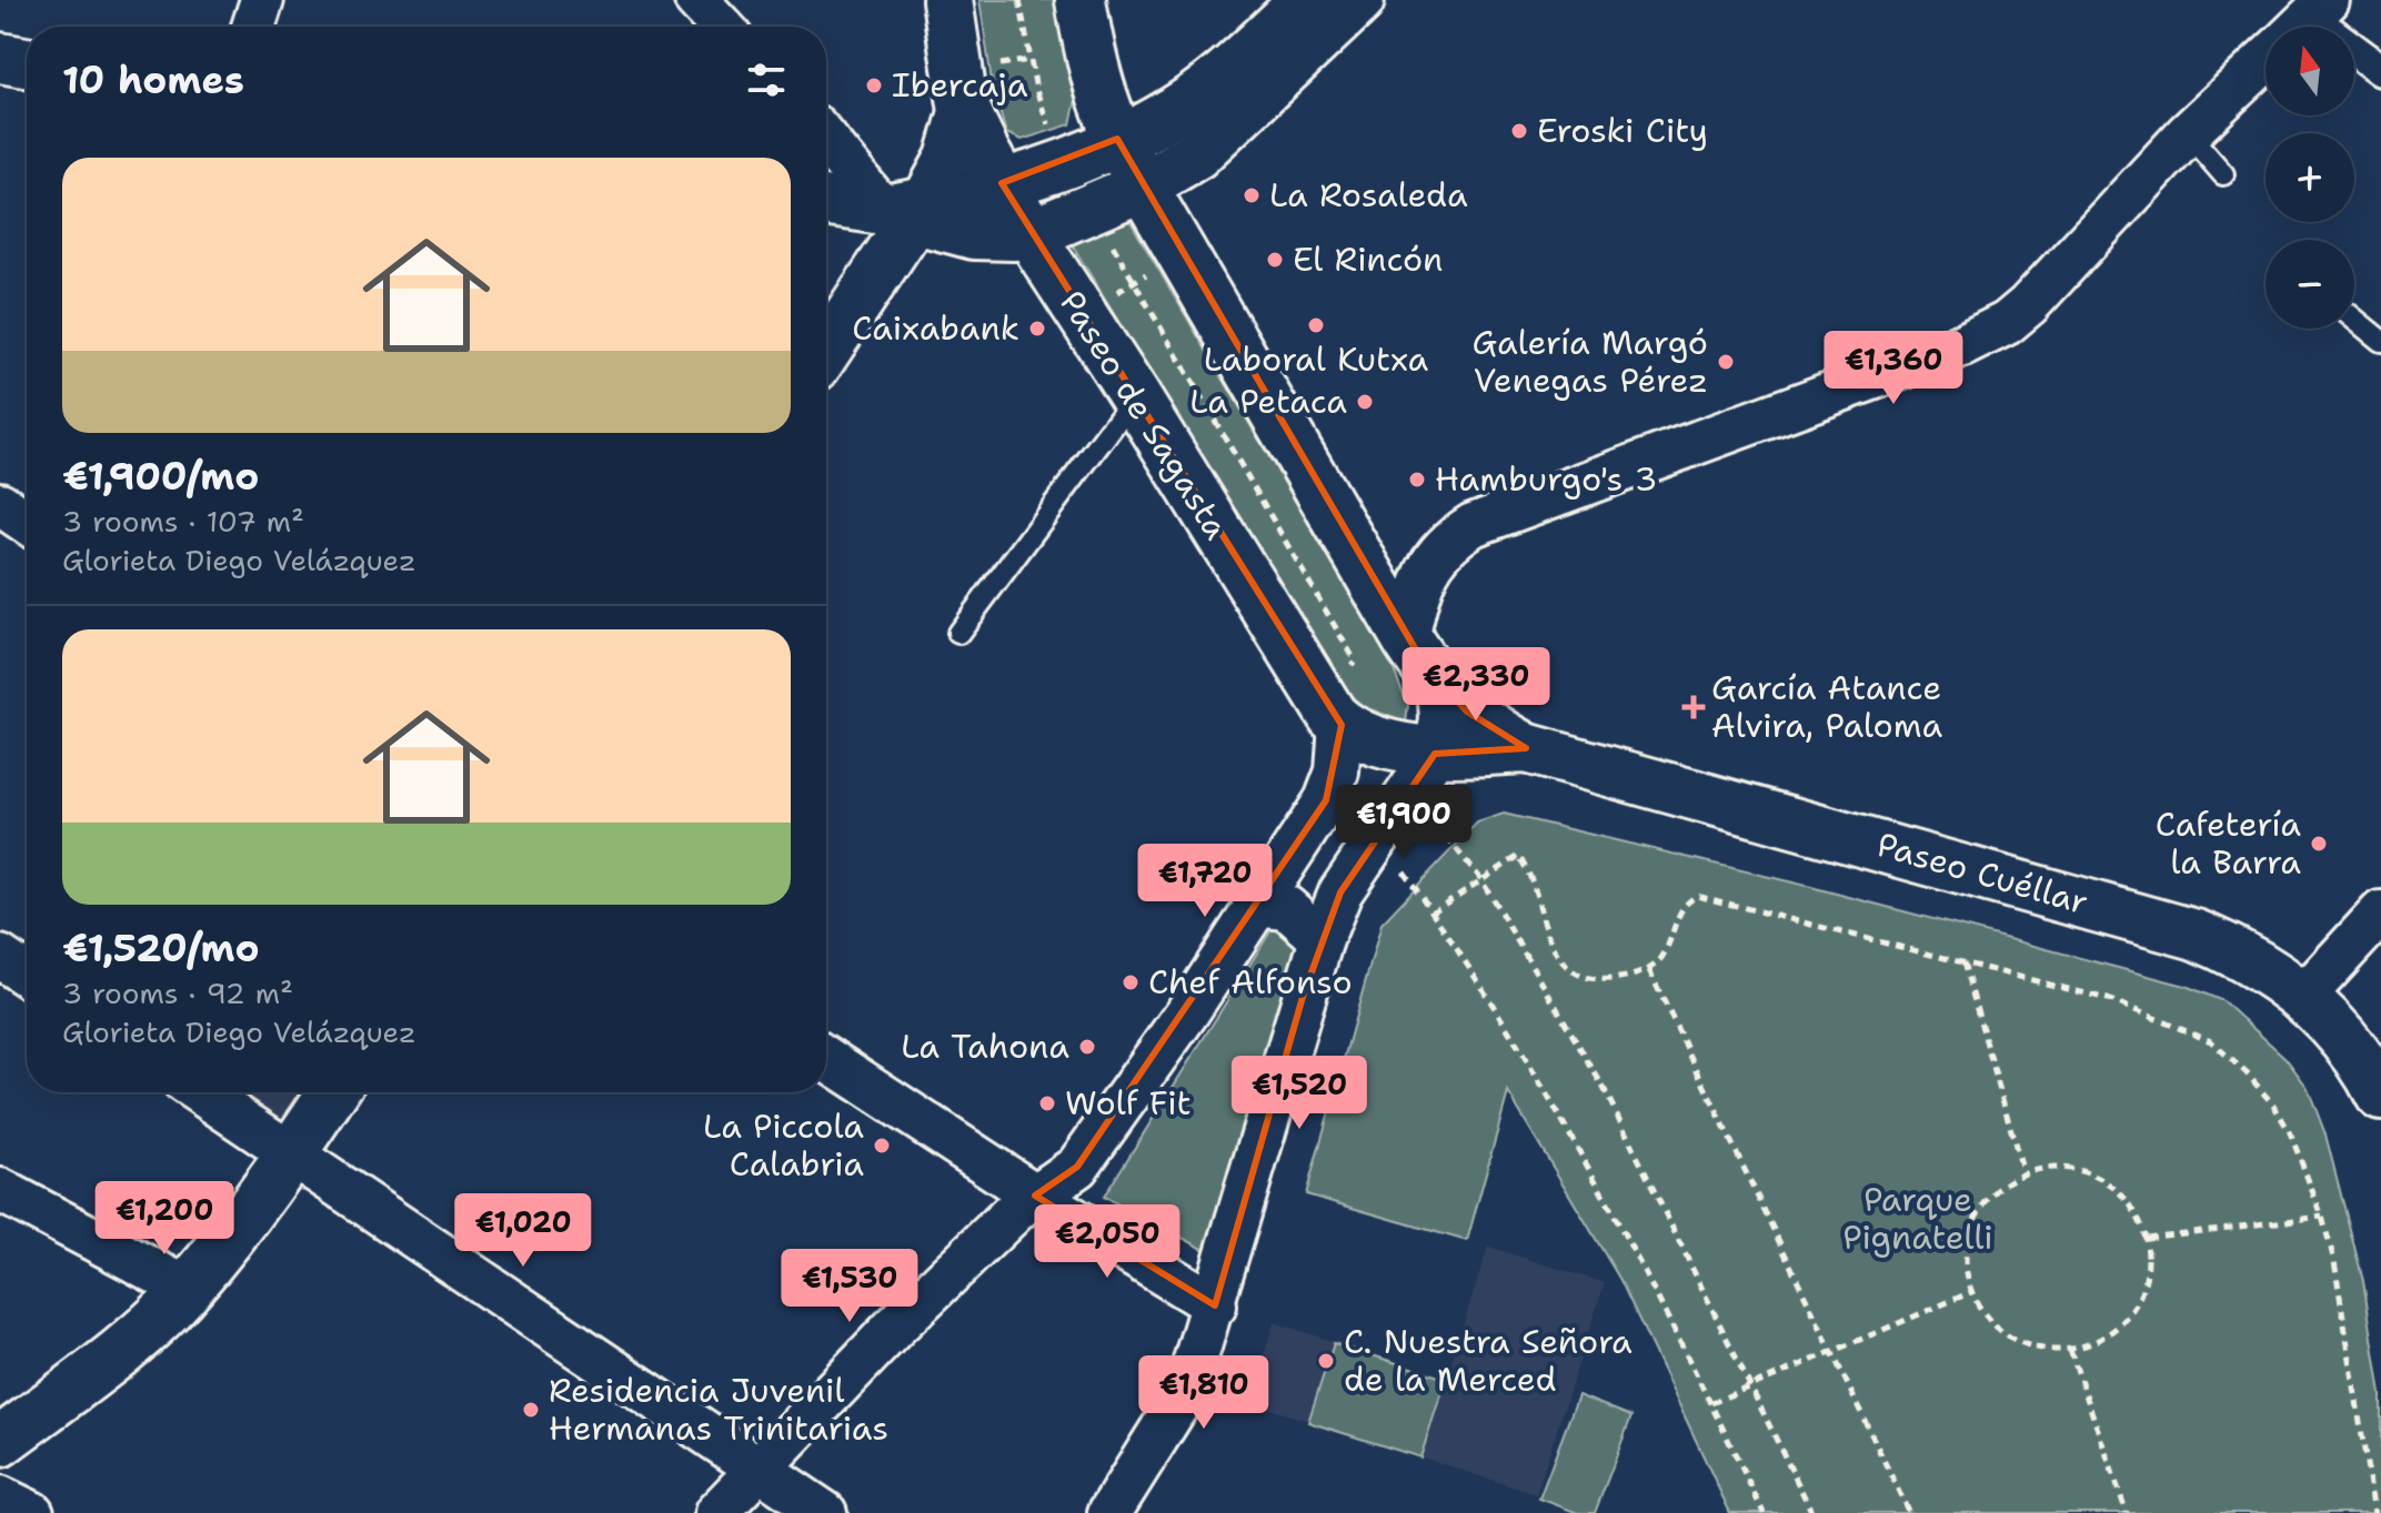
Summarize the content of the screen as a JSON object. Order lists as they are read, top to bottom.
{
  "streets": {
    "main road": ["Paseo de Sagasta", "Paseo Cuéllar"]
  },
  "parks": ["Parque Pignatelli"],
  "places": {
    "other": [
      "Ibercaja",
      "Eroski City",
      "La Rosaleda",
      "El Rincón",
      "Laboral Kutxa",
      "Caixabank",
      "Galería Margó Venegas Pérez",
      "La Petaca",
      "Hamburgo's 3",
      "Cafetería la Barra",
      "Chef Alfonso",
      "La Tahona",
      "Wolf Fit",
      "La Piccola Calabria",
      "C. Nuestra Señora de la Merced",
      "Residencia Juvenil Hermanas Trinitarias"
    ],
    "health": ["García Atance Alvira, Paloma"]
  },
  "north": "top",
  "page": {
    "map_buttons": ["+", "−"],
    "heading": "10 homes",
    "list": [
      {
        "name": "€1,900/mo",
        "note": "3 rooms · 107 m² · Glorieta Diego Velázquez"
      },
      {
        "name": "€1,520/mo",
        "note": "3 rooms · 92 m² · Glorieta Diego Velázquez"
      }
    ],
    "price": [
      "€1,360",
      "€2,330",
      "€1,900",
      "€1,720",
      "€1,520",
      "€1,200",
      "€1,020",
      "€2,050",
      "€1,530",
      "€1,810"
    ]
  }
}
